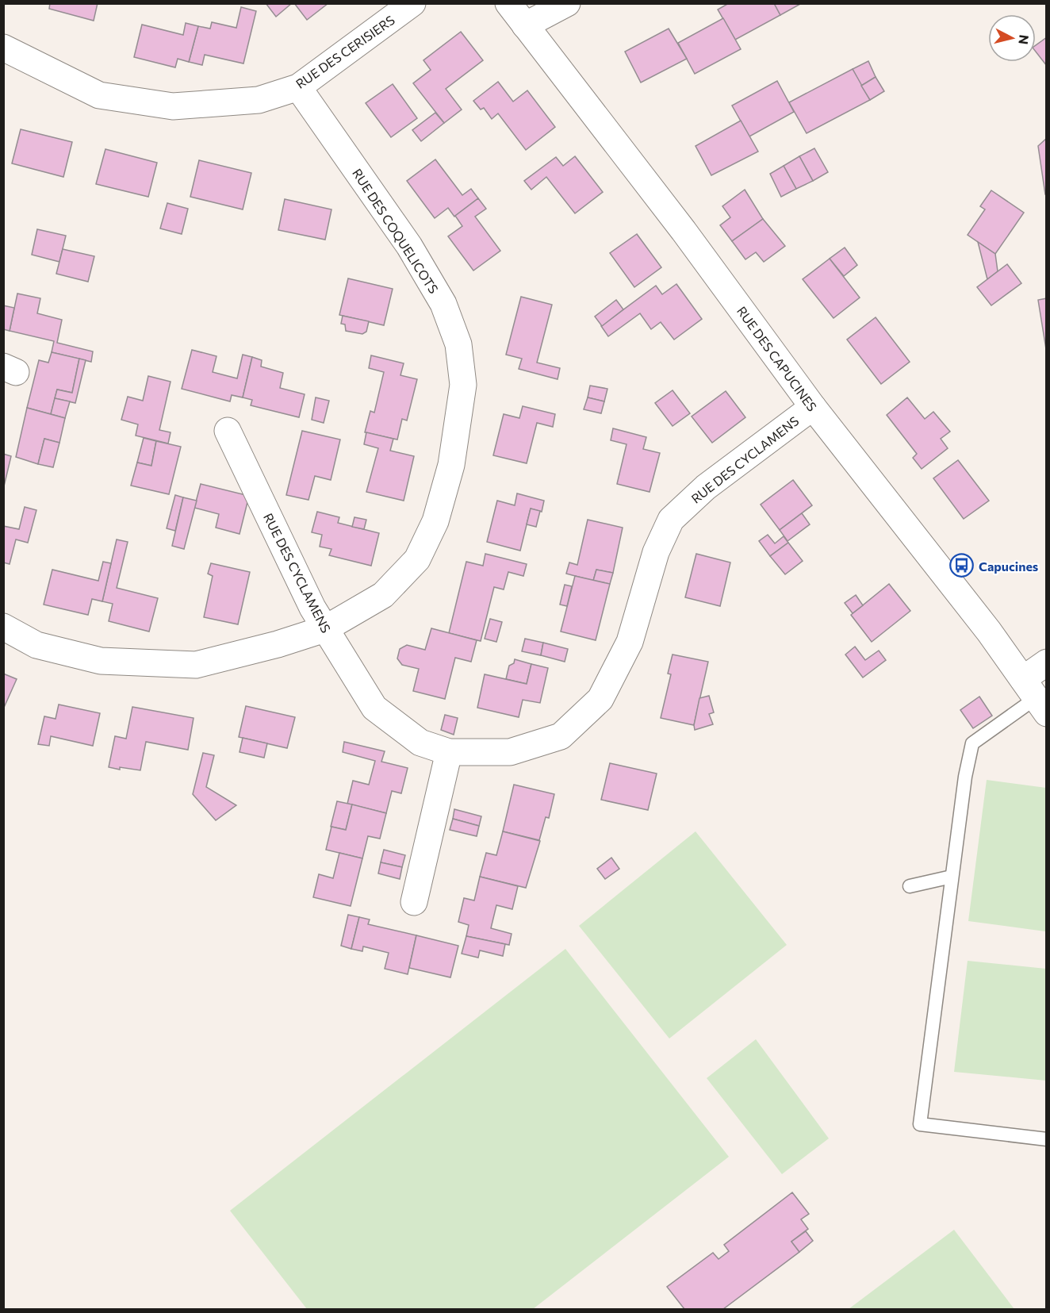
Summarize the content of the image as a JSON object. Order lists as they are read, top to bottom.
{
  "streets": {
    "street": [
      "RUE DES CERISIERS",
      "RUE DES COQUELICOTS",
      "RUE DES CAPUCINES",
      "RUE DES CYCLAMENS"
    ]
  },
  "crossings": [
    ["RUE DES CERISIERS", "RUE DES COQUELICOTS"],
    ["RUE DES COQUELICOTS", "RUE DES CYCLAMENS"],
    ["RUE DES CAPUCINES", "RUE DES CYCLAMENS"]
  ],
  "places": {
    "bus stop": ["Capucines"]
  },
  "north": "right"
}
